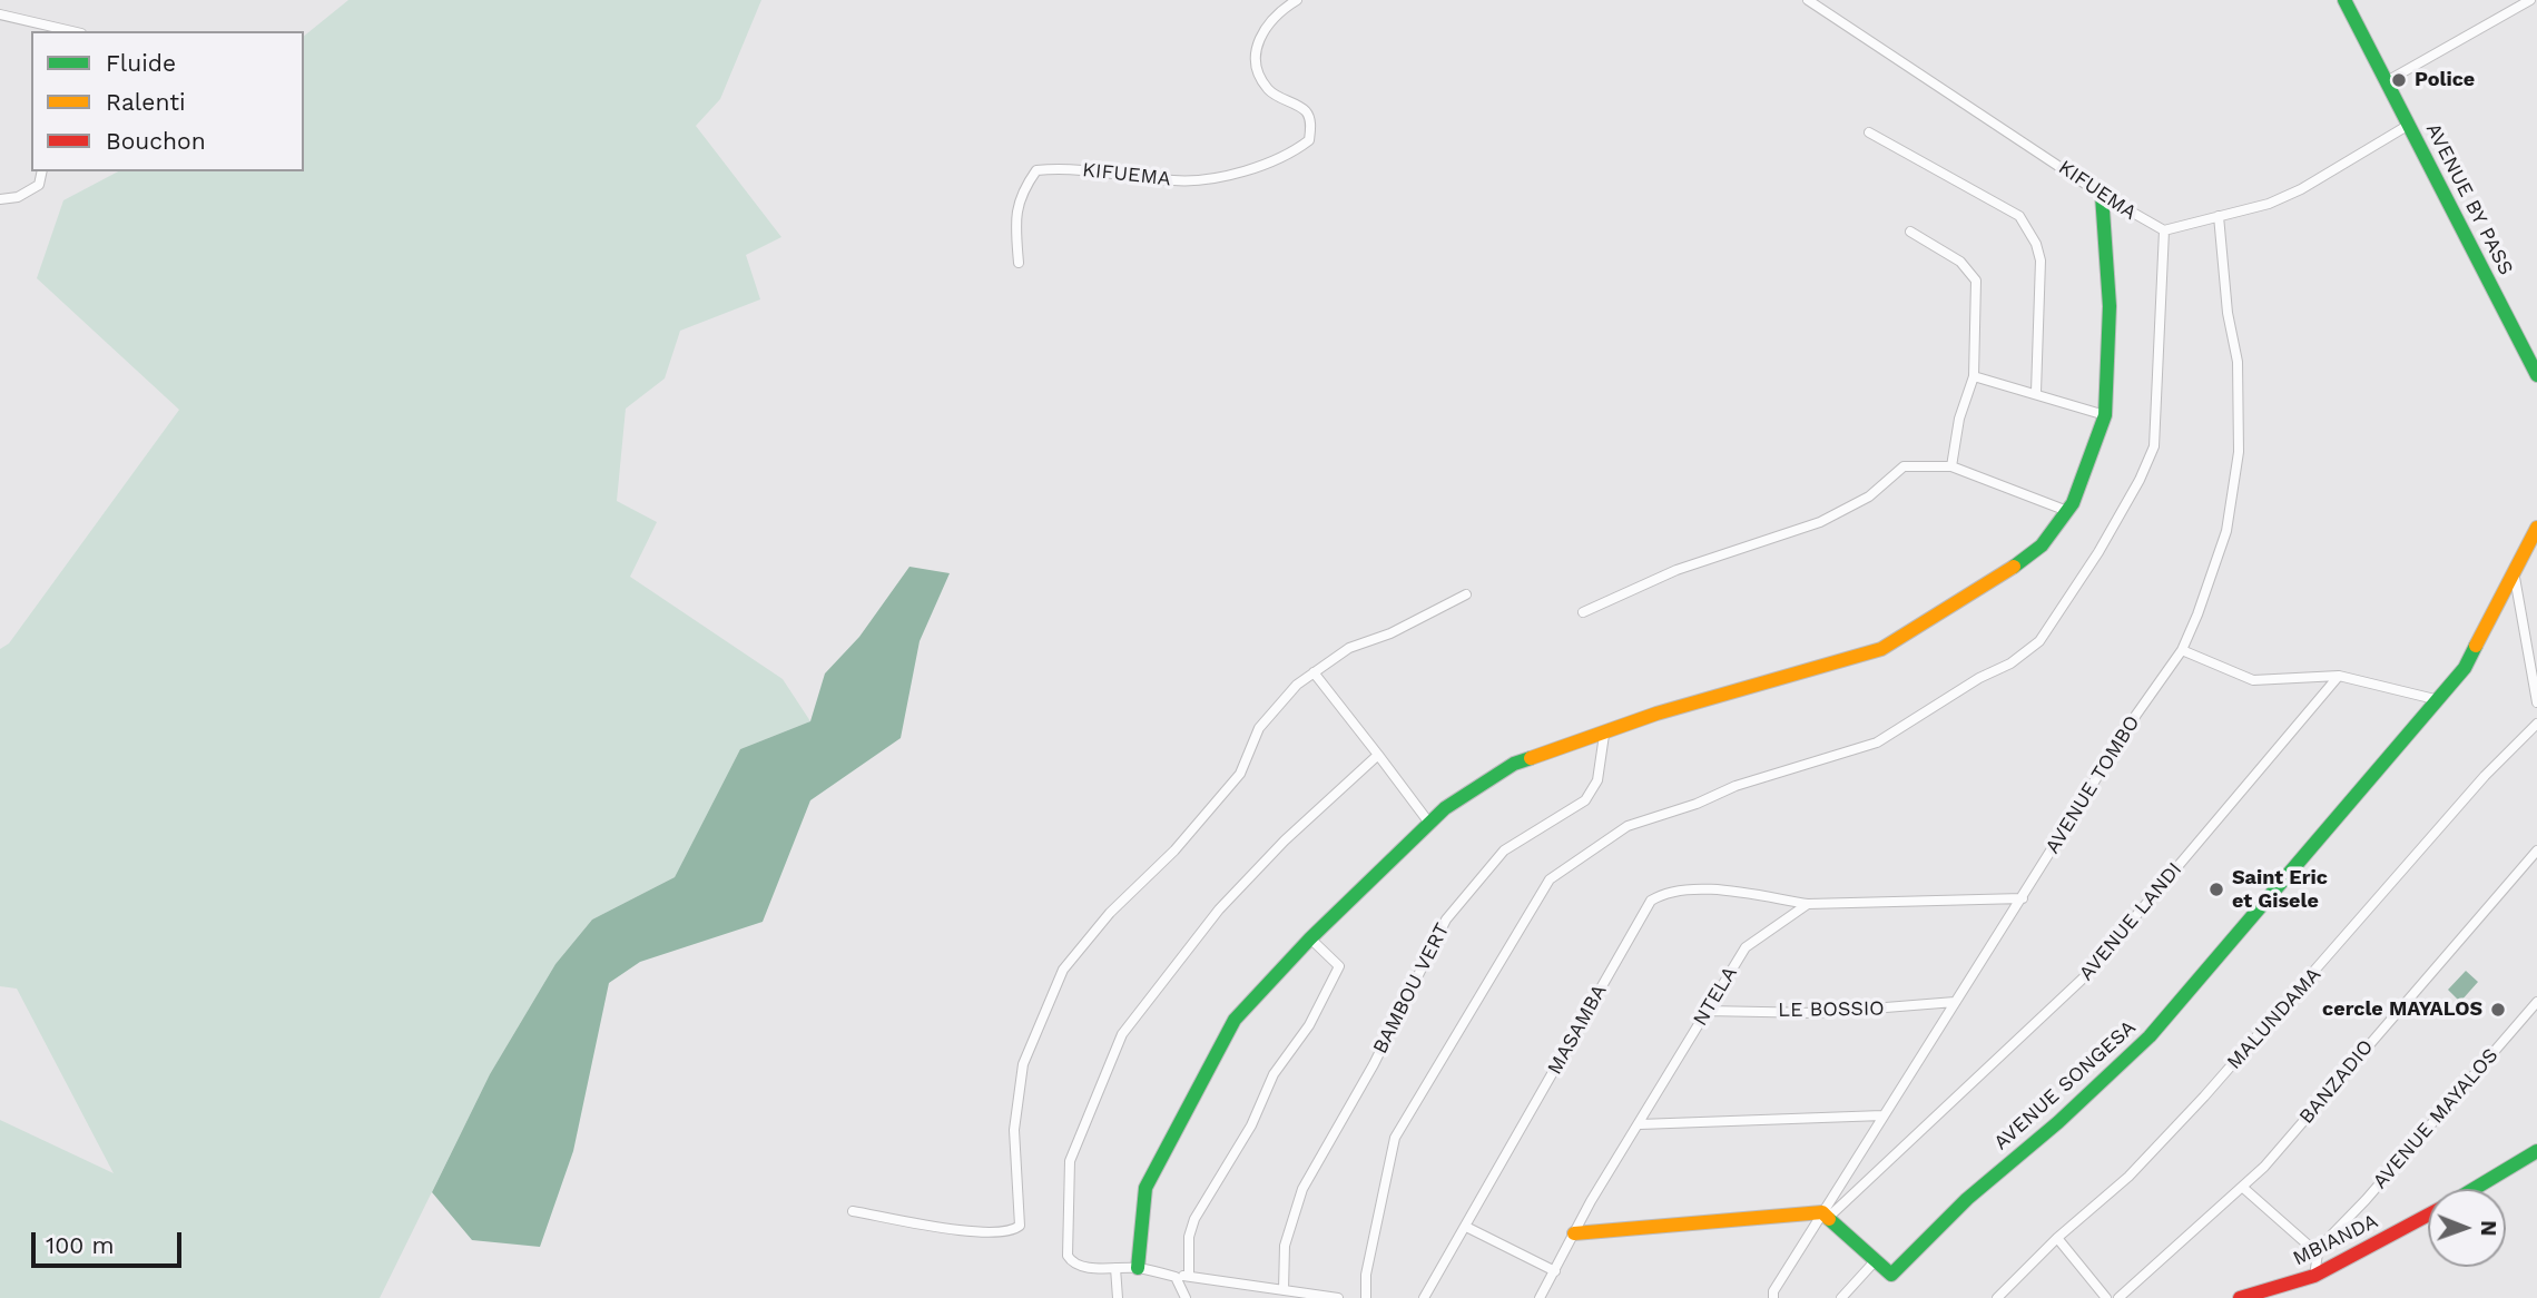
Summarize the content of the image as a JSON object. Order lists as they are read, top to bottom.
{
  "streets": {
    "main road": ["AVENUE BY PASS", "AVENUE SONGESA", "MBIANDA"],
    "street": [
      "KIFUEMA",
      "AVENUE TOMBO",
      "AVENUE LANDI",
      "BAMBOU VERT",
      "NTELA",
      "LE BOSSIO",
      "MALUNDAMA",
      "MASAMBA",
      "BANZADIO",
      "AVENUE MAYALOS"
    ]
  },
  "crossings": [
    ["AVENUE TOMBO", "AVENUE LANDI"],
    ["AVENUE TOMBO", "LE BOSSIO"],
    ["NTELA", "LE BOSSIO"],
    ["NTELA", "MASAMBA"]
  ],
  "places": ["Police", "Saint Eric et Gisele", "cercle MAYALOS"],
  "legend": ["Fluide", "Ralenti", "Bouchon"],
  "scale_bar": "100 m",
  "north": "right"
}
